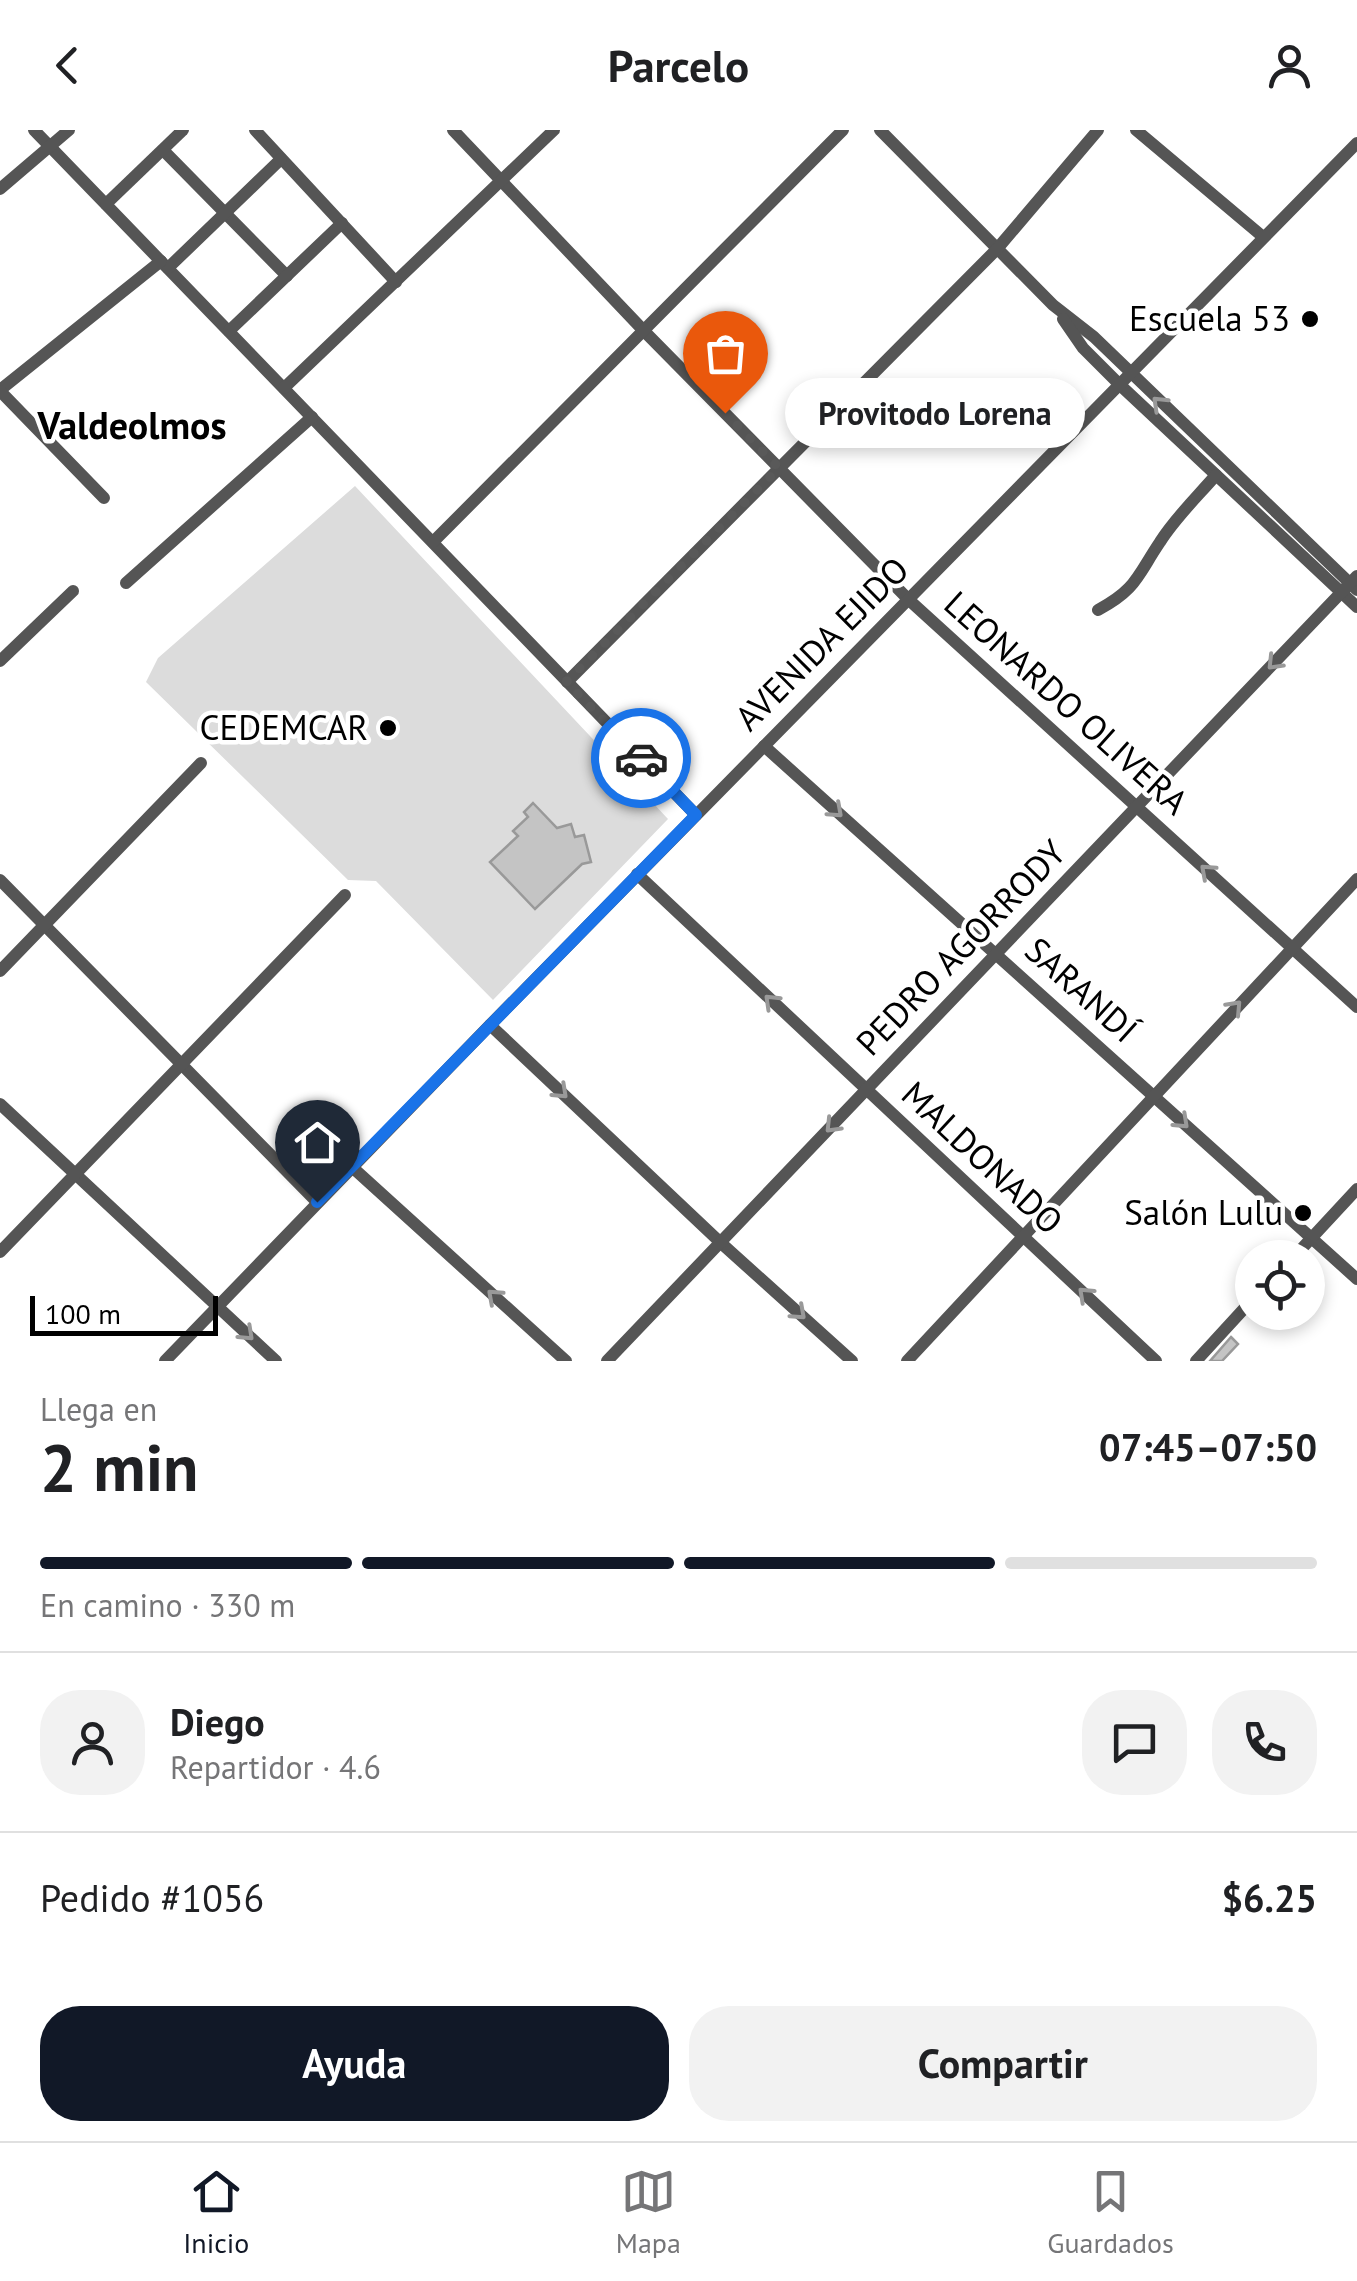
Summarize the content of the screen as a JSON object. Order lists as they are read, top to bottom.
{
  "streets": {
    "street": [
      "AVENIDA EJIDO",
      "LEONARDO OLIVERA",
      "PEDRO AGORRODY",
      "SARANDÍ",
      "MALDONADO"
    ]
  },
  "crossings": [
    ["AVENIDA EJIDO", "LEONARDO OLIVERA"],
    ["AVENIDA EJIDO", "SARANDÍ"],
    ["AVENIDA EJIDO", "MALDONADO"],
    ["LEONARDO OLIVERA", "PEDRO AGORRODY"],
    ["PEDRO AGORRODY", "SARANDÍ"],
    ["PEDRO AGORRODY", "MALDONADO"]
  ],
  "one_way": ["PEDRO AGORRODY", "SARANDÍ", "MALDONADO"],
  "districts": ["Valdeolmos"],
  "places": [
    "Escuela 53",
    "Provitodo Lorena",
    "CEDEMCAR",
    "Salón Lulu"
  ],
  "scale_bar": "100 m",
  "page": {
    "header": "Parcelo",
    "bubble": "Provitodo Lorena",
    "scale": "100 m",
    "heading": ["2 min", "Llega en", "07:45–07:50"],
    "panel": [
      "Diego",
      "Repartidor · 4.6",
      "Pedido #1056",
      "$6.25"
    ],
    "bar": "En camino · 330 m",
    "buttons": ["Ayuda", "Compartir"],
    "tabs": ["Inicio", "Mapa", "Guardados"]
  }
}
